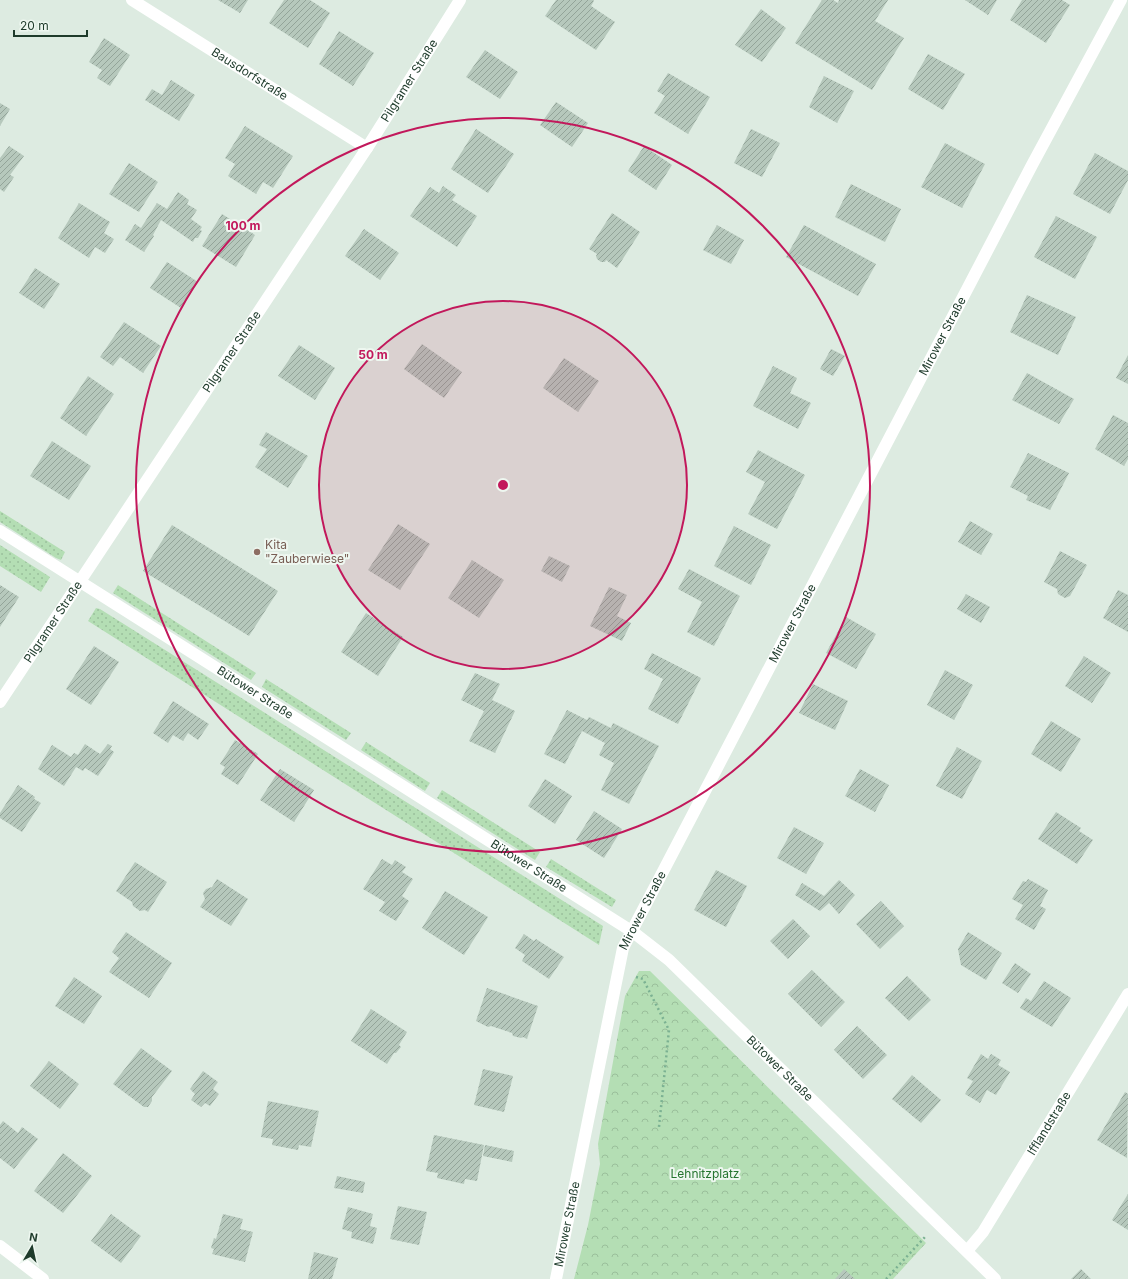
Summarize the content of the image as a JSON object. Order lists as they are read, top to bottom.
{
  "streets": {
    "street": [
      "Bausdorfstraße",
      "Pilgramer Straße",
      "Mirower Straße",
      "Bütower Straße",
      "Ifflandstraße"
    ]
  },
  "crossings": [
    ["Bausdorfstraße", "Pilgramer Straße"],
    ["Pilgramer Straße", "Bütower Straße"],
    ["Mirower Straße", "Bütower Straße"],
    ["Bütower Straße", "Ifflandstraße"]
  ],
  "parks": ["Lehnitzplatz"],
  "places": ["Kita \"Zauberwiese\""],
  "scale_bar": "20 m",
  "north": "top",
  "rings": ["100 m", "50 m"]
}
